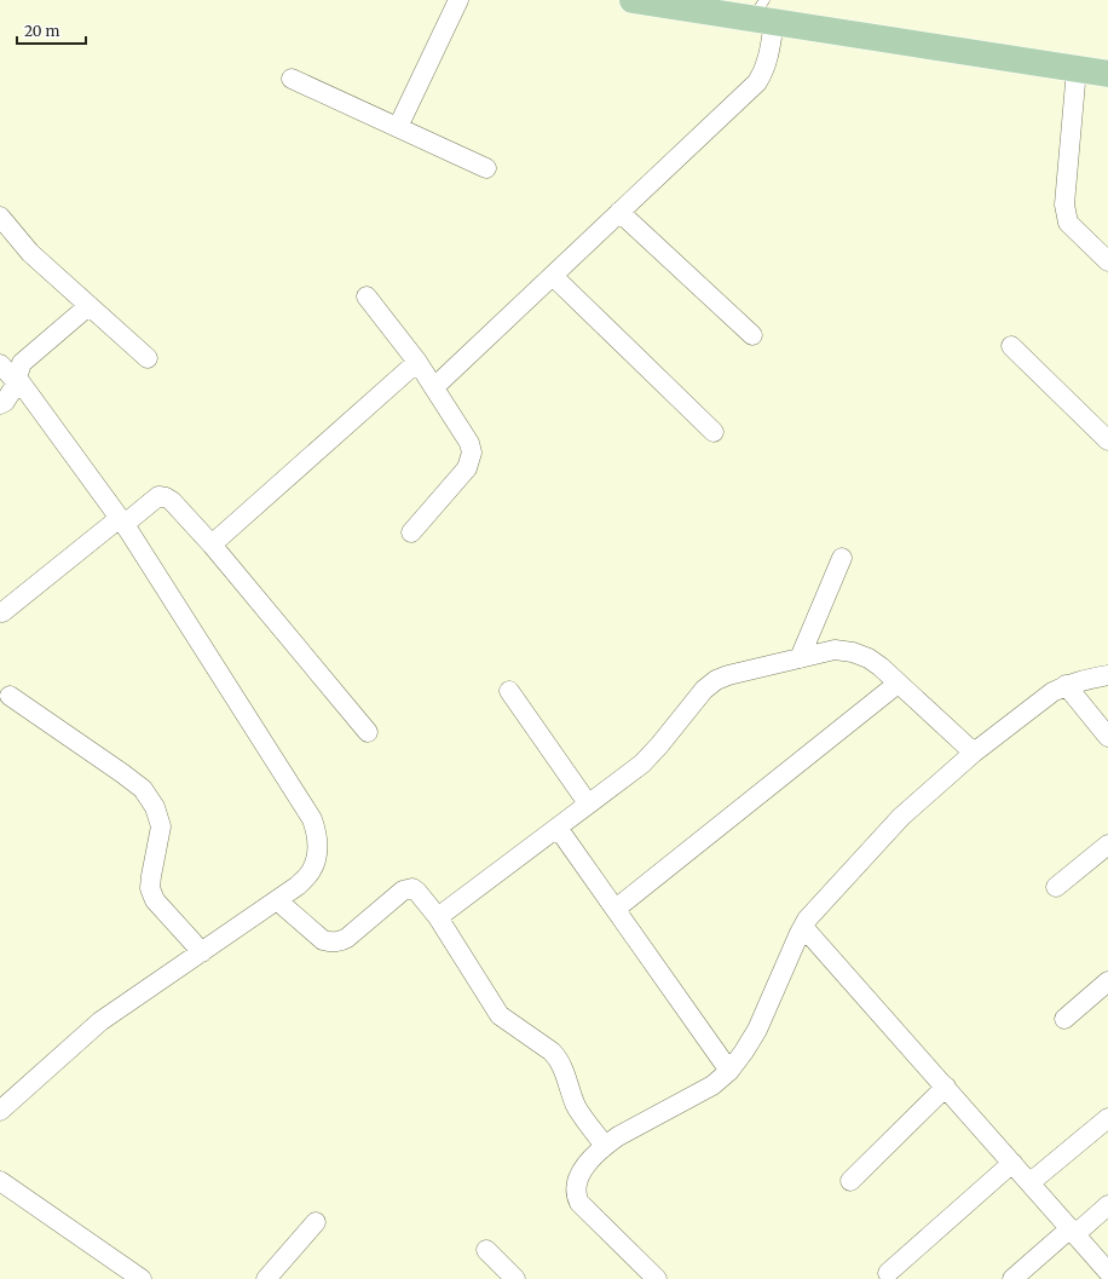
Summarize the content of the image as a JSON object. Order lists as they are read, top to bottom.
{
  "scale_bar": "20 m"
}
